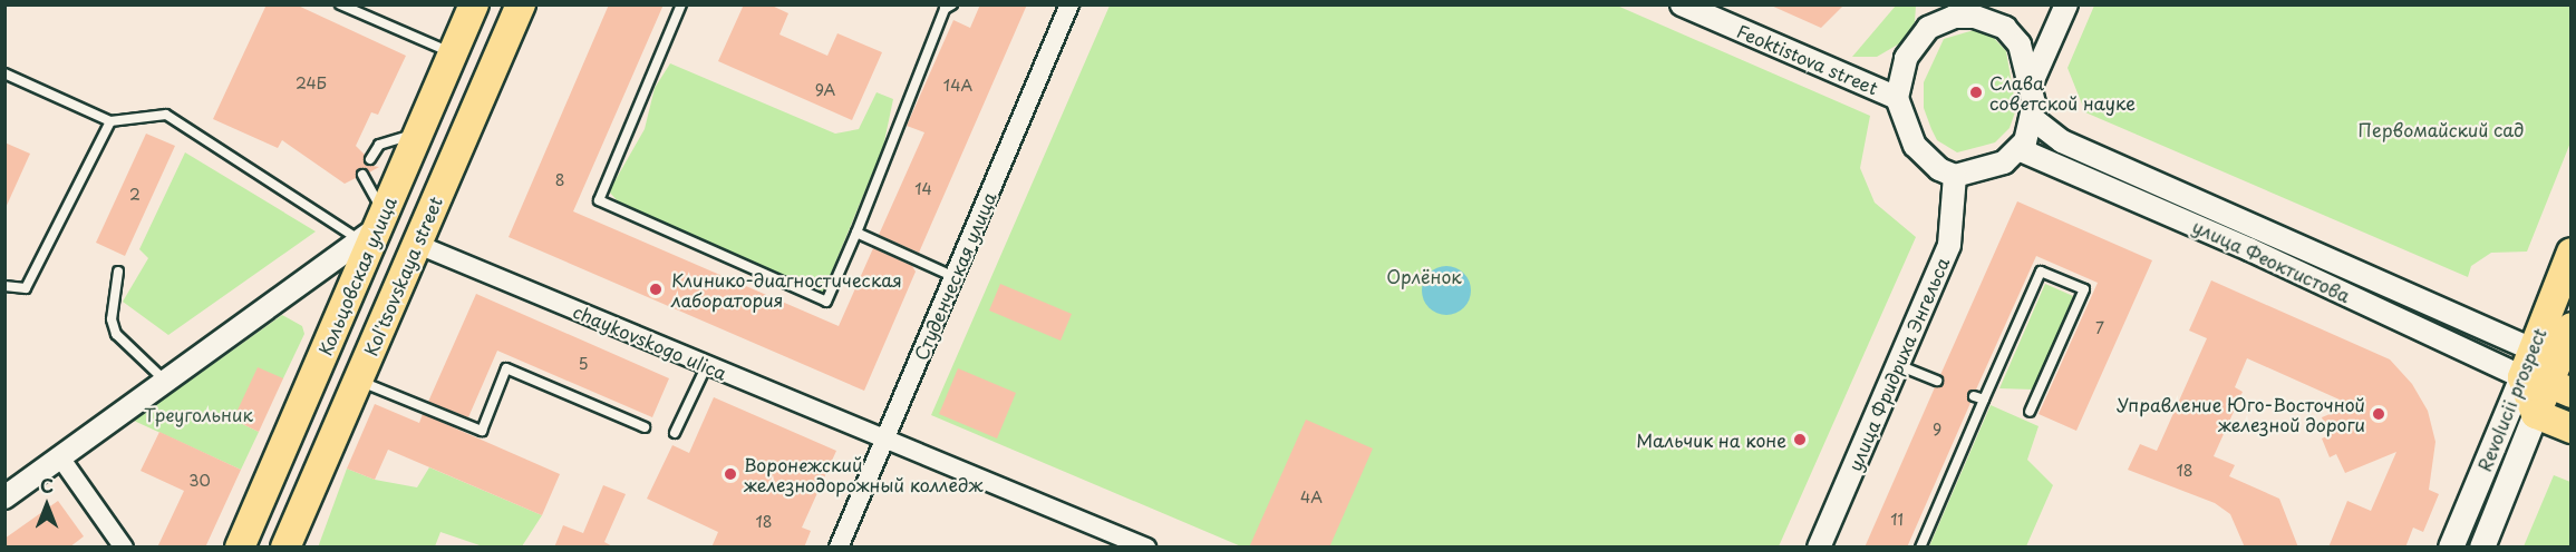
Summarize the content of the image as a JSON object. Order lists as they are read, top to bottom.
{
  "streets": {
    "main road": ["Кольцовская улица", "Kol'tsovskaya street", "Revolucii prospect"],
    "street": [
      "Feoktistova street",
      "улица Феоктистова",
      "Студенческая улица",
      "chaykovskogo ulica",
      "улица Фридриха Энгельса"
    ]
  },
  "crossings": [
    ["Feoktistova street", "улица Феоктистова"],
    ["Feoktistova street", "улица Фридриха Энгельса"],
    ["улица Феоктистова", "улица Фридриха Энгельса"],
    ["улица Феоктистова", "Revolucii prospect"],
    ["Kol'tsovskaya street", "chaykovskogo ulica"],
    ["Студенческая улица", "chaykovskogo ulica"]
  ],
  "parks": ["Первомайский сад", "Орлёнок", "Треугольник"],
  "places": [
    "Слава советской науке",
    "Клинико-диагностическая лаборатория",
    "Управление Юго-Восточной железной дороги",
    "Мальчик на коне",
    "Воронежский железнодорожный колледж"
  ],
  "house_numbers": [
    "24Б",
    "14А",
    "9А",
    "8",
    "14",
    "2",
    "7",
    "5",
    "9",
    "18",
    "30",
    "4А",
    "11",
    "18"
  ],
  "north": "top"
}
